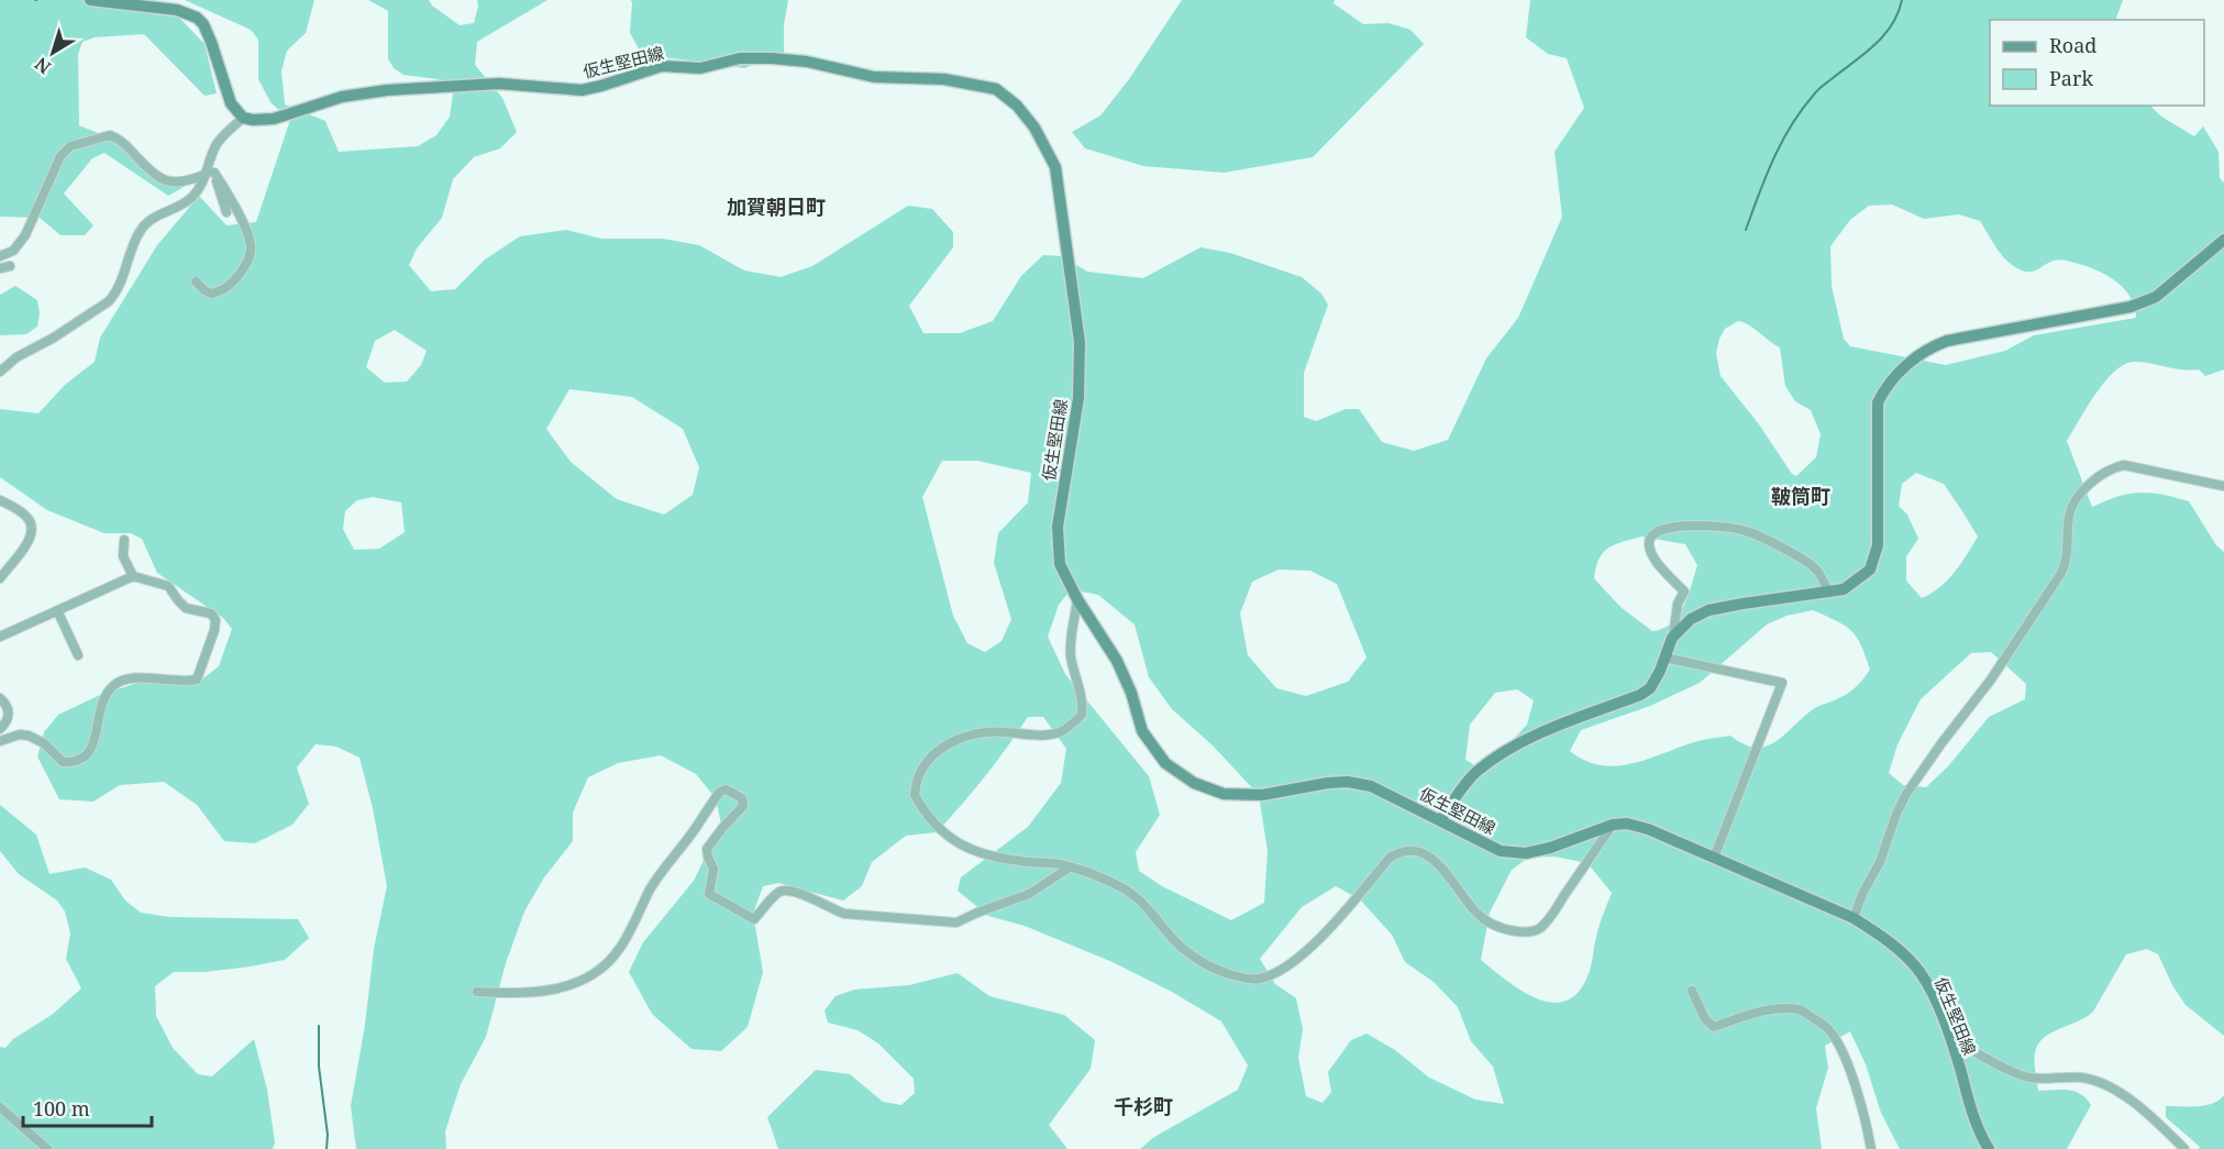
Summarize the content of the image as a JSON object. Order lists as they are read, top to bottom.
{
  "streets": {
    "main road": ["仮生堅田線"]
  },
  "districts": ["加賀朝日町", "鞁筒町", "千杉町"],
  "legend": ["Road", "Park"],
  "scale_bar": "100 m",
  "north": "bottom left"
}
